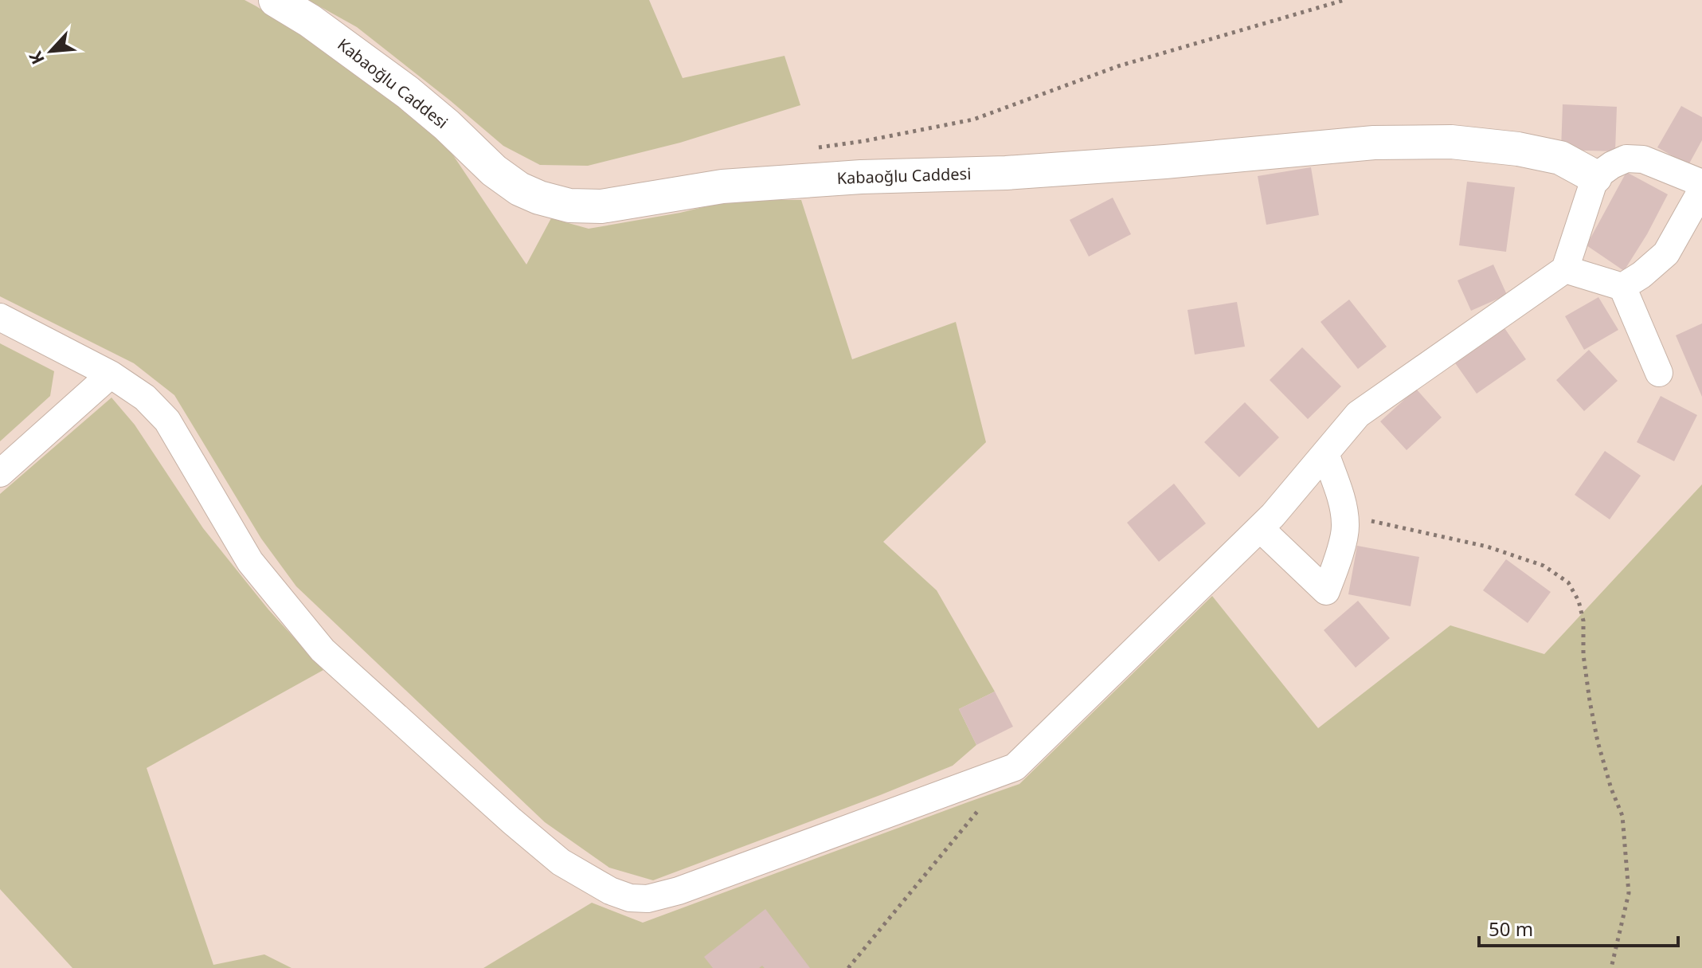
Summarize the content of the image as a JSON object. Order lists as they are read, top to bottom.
{
  "streets": {
    "street": ["Kabaoğlu Caddesi"]
  },
  "scale_bar": "50 m",
  "north": "bottom left"
}
